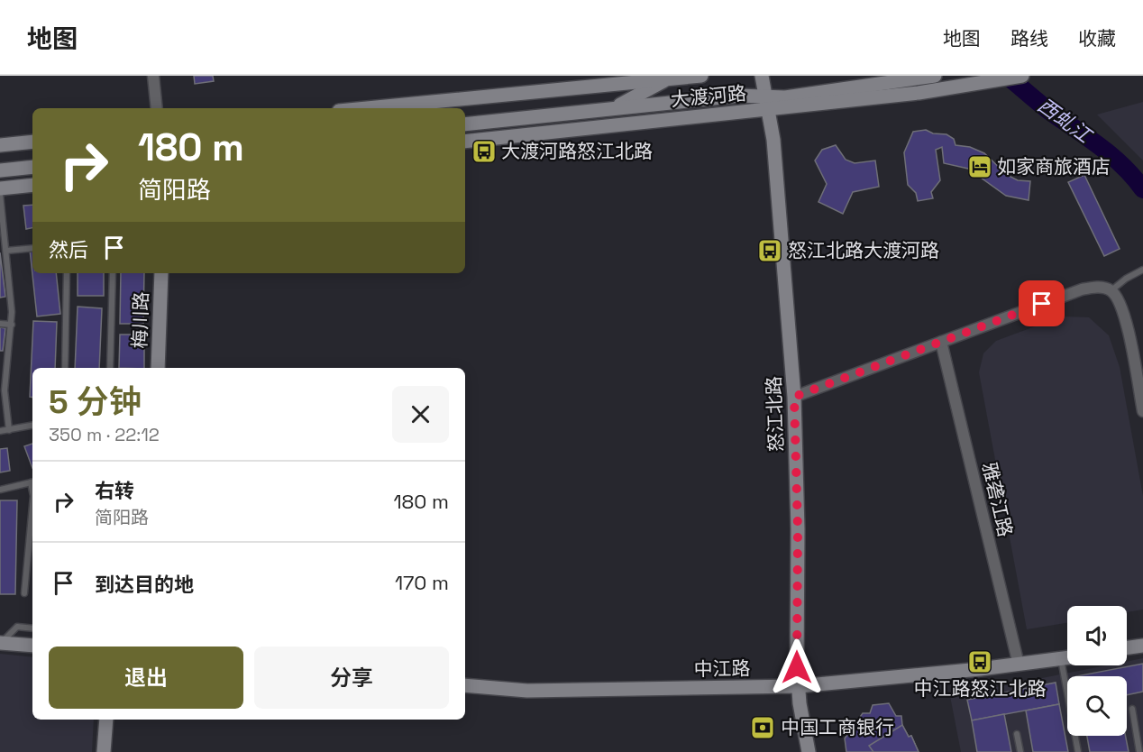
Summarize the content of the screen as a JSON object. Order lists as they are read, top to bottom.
{
  "streets": {
    "main road": [
      "大渡河路",
      "梅川路",
      "怒江北路",
      "中江路"
    ],
    "street": ["雅砻江路"]
  },
  "crossings": [
    ["大渡河路", "怒江北路"],
    ["怒江北路", "中江路"],
    ["雅砻江路", "中江路"]
  ],
  "water": ["西虬江"],
  "places": {
    "bus stop": ["大渡河路怒江北路", "怒江北路大渡河路", "中江路怒江北路"],
    "hotel": ["如家商旅酒店"],
    "bank": ["中国工商银行"]
  },
  "page": {
    "header": "地图",
    "nav": ["地图", "路线", "收藏"],
    "turn": ["180 m", "简阳路"],
    "then": "然后",
    "heading": ["5 分钟", "350 m · 22:12"],
    "list": [
      {
        "name": "右转",
        "note": "简阳路",
        "value": "180 m"
      },
      {
        "name": "到达目的地",
        "value": "170 m"
      }
    ],
    "buttons": ["退出", "分享"]
  }
}
